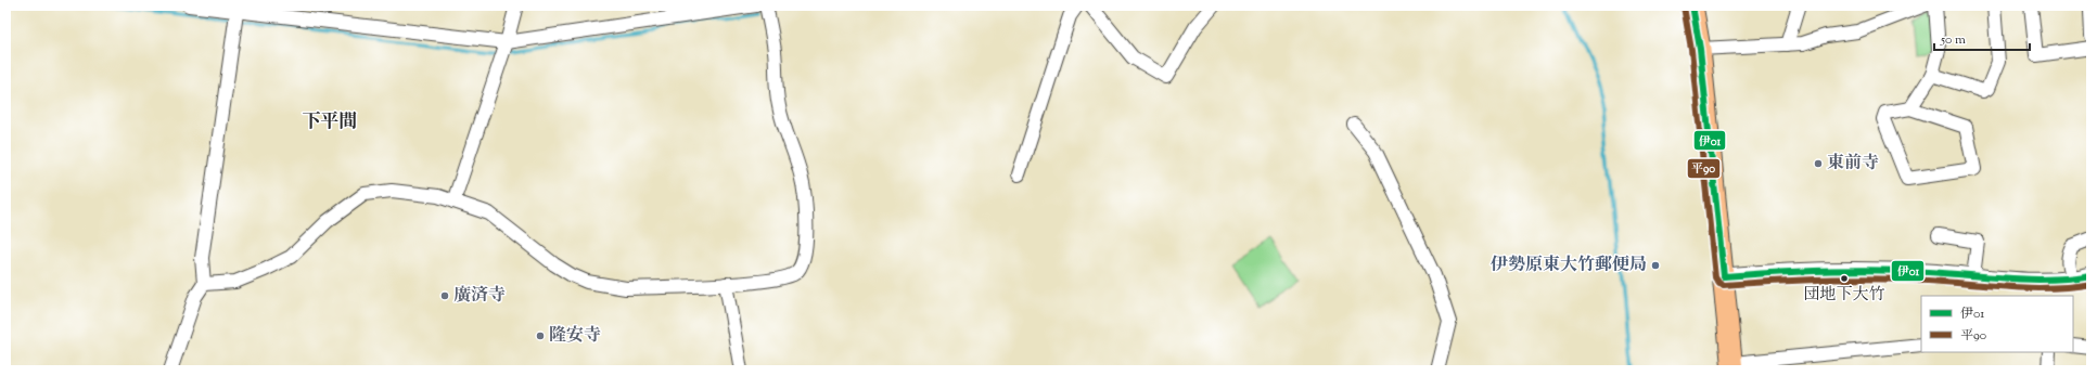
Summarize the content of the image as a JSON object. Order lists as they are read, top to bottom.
{
  "districts": ["下平間"],
  "places": [
    "東前寺",
    "伊勢原東大竹郵便局",
    "団地下大竹",
    "廣済寺",
    "隆安寺"
  ],
  "lines": ["transit line 伊01", "transit line 平90"],
  "legend": ["伊01", "平90"],
  "scale_bar": "50 m"
}
